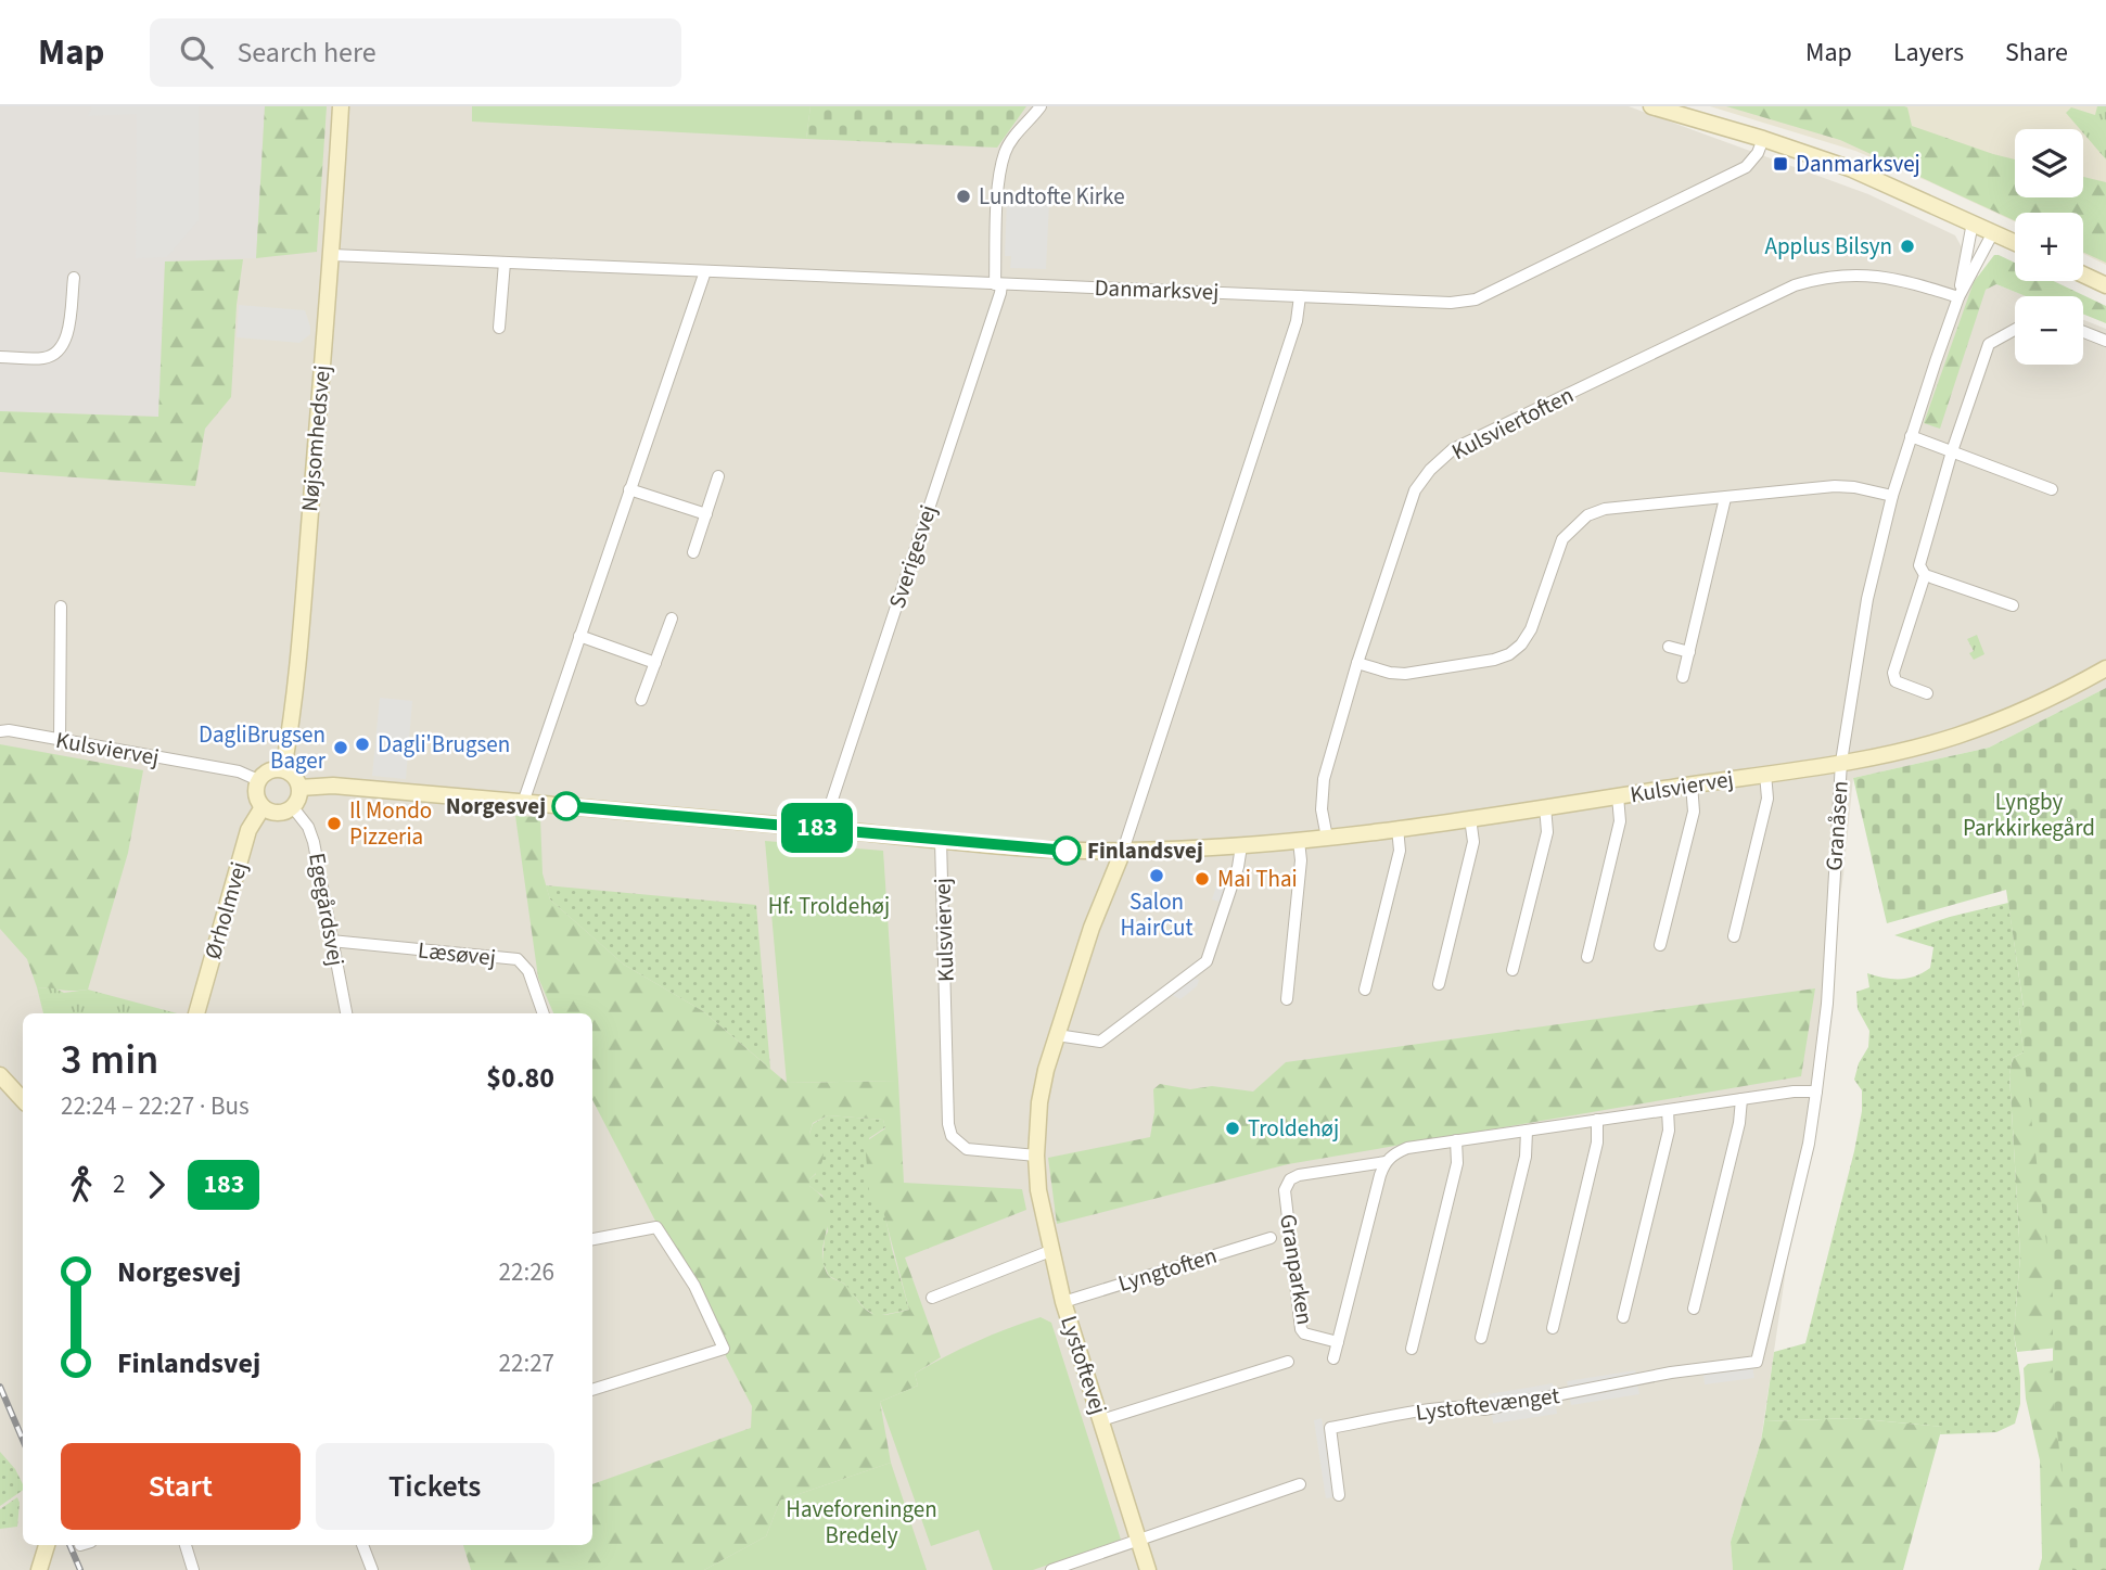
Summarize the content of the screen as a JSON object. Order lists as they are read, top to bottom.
{
  "streets": {
    "street": [
      "Danmarksvej",
      "Kulsviertoften",
      "Nøjsomhedsvej",
      "Sverigesvej",
      "Kulsviervej",
      "Granåsen",
      "Egegårdsvej",
      "Ørholmvej",
      "Læsøvej",
      "Lyngtoften",
      "Granparken",
      "Lystoftevej",
      "Lystoftevænget"
    ]
  },
  "crossings": [
    ["Danmarksvej", "Nøjsomhedsvej"],
    ["Danmarksvej", "Sverigesvej"],
    ["Kulsviertoften", "Kulsviervej"],
    ["Kulsviertoften", "Granåsen"],
    ["Nøjsomhedsvej", "Kulsviervej"],
    ["Nøjsomhedsvej", "Egegårdsvej"],
    ["Nøjsomhedsvej", "Ørholmvej"],
    ["Sverigesvej", "Kulsviervej"],
    ["Kulsviervej", "Granåsen"],
    ["Kulsviervej", "Egegårdsvej"],
    ["Kulsviervej", "Ørholmvej"],
    ["Kulsviervej", "Lystoftevej"],
    ["Granåsen", "Granparken"],
    ["Granåsen", "Lystoftevænget"],
    ["Egegårdsvej", "Ørholmvej"],
    ["Egegårdsvej", "Læsøvej"],
    ["Lyngtoften", "Lystoftevej"]
  ],
  "parks": ["Lyngby Parkkirkegård", "Hf. Troldehøj", "Haveforeningen Bredely"],
  "places": {
    "transit": ["Danmarksvej"],
    "other": [
      "Lundtofte Kirke",
      "Applus Bilsyn",
      "Dagli'Brugsen",
      "DagliBrugsen Bager",
      "Norgesvej",
      "Il Mondo Pizzeria",
      "Finlandsvej",
      "Salon HairCut",
      "Mai Thai",
      "Troldehøj"
    ]
  },
  "lines": ["bus line 183"],
  "page": {
    "header": "Map",
    "search": "Search here",
    "nav": ["Map", "Layers", "Share"],
    "on_map": "183",
    "map_buttons": ["+", "−"],
    "heading": ["3 min", "22:24 – 22:27 · Bus", "$0.80"],
    "legs": ["2", "183"],
    "list": [
      {
        "name": "Norgesvej",
        "value": "22:26"
      },
      {
        "name": "Finlandsvej",
        "value": "22:27"
      }
    ],
    "buttons": ["Start", "Tickets"]
  }
}
